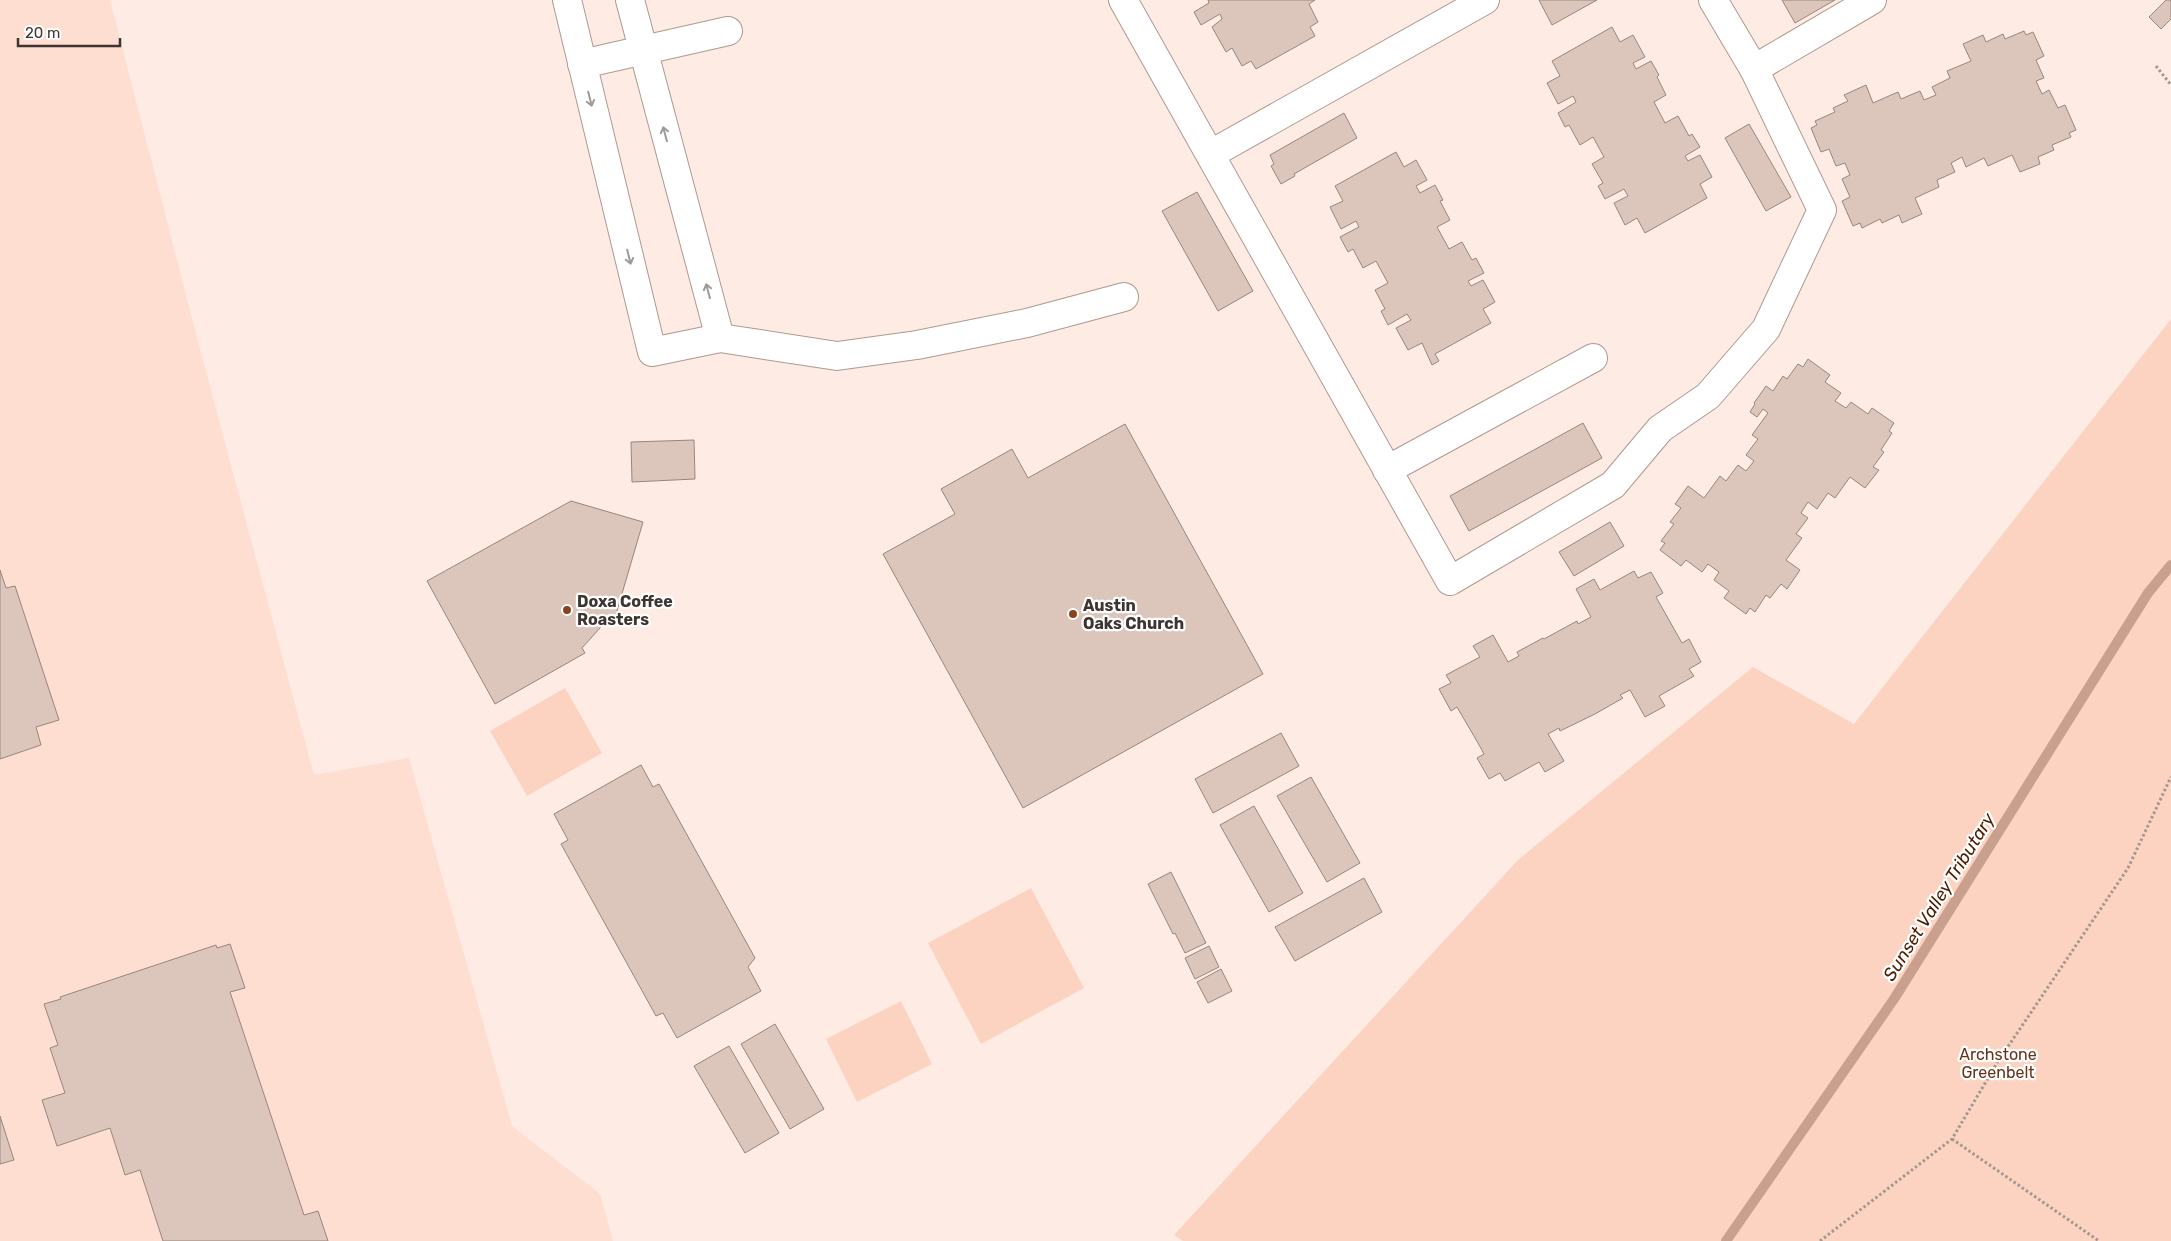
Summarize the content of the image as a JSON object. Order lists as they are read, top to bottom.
{
  "water": ["Sunset Valley Tributary"],
  "parks": ["Archstone Greenbelt"],
  "places": ["Doxa Coffee Roasters", "Austin Oaks Church"],
  "scale_bar": "20 m"
}
